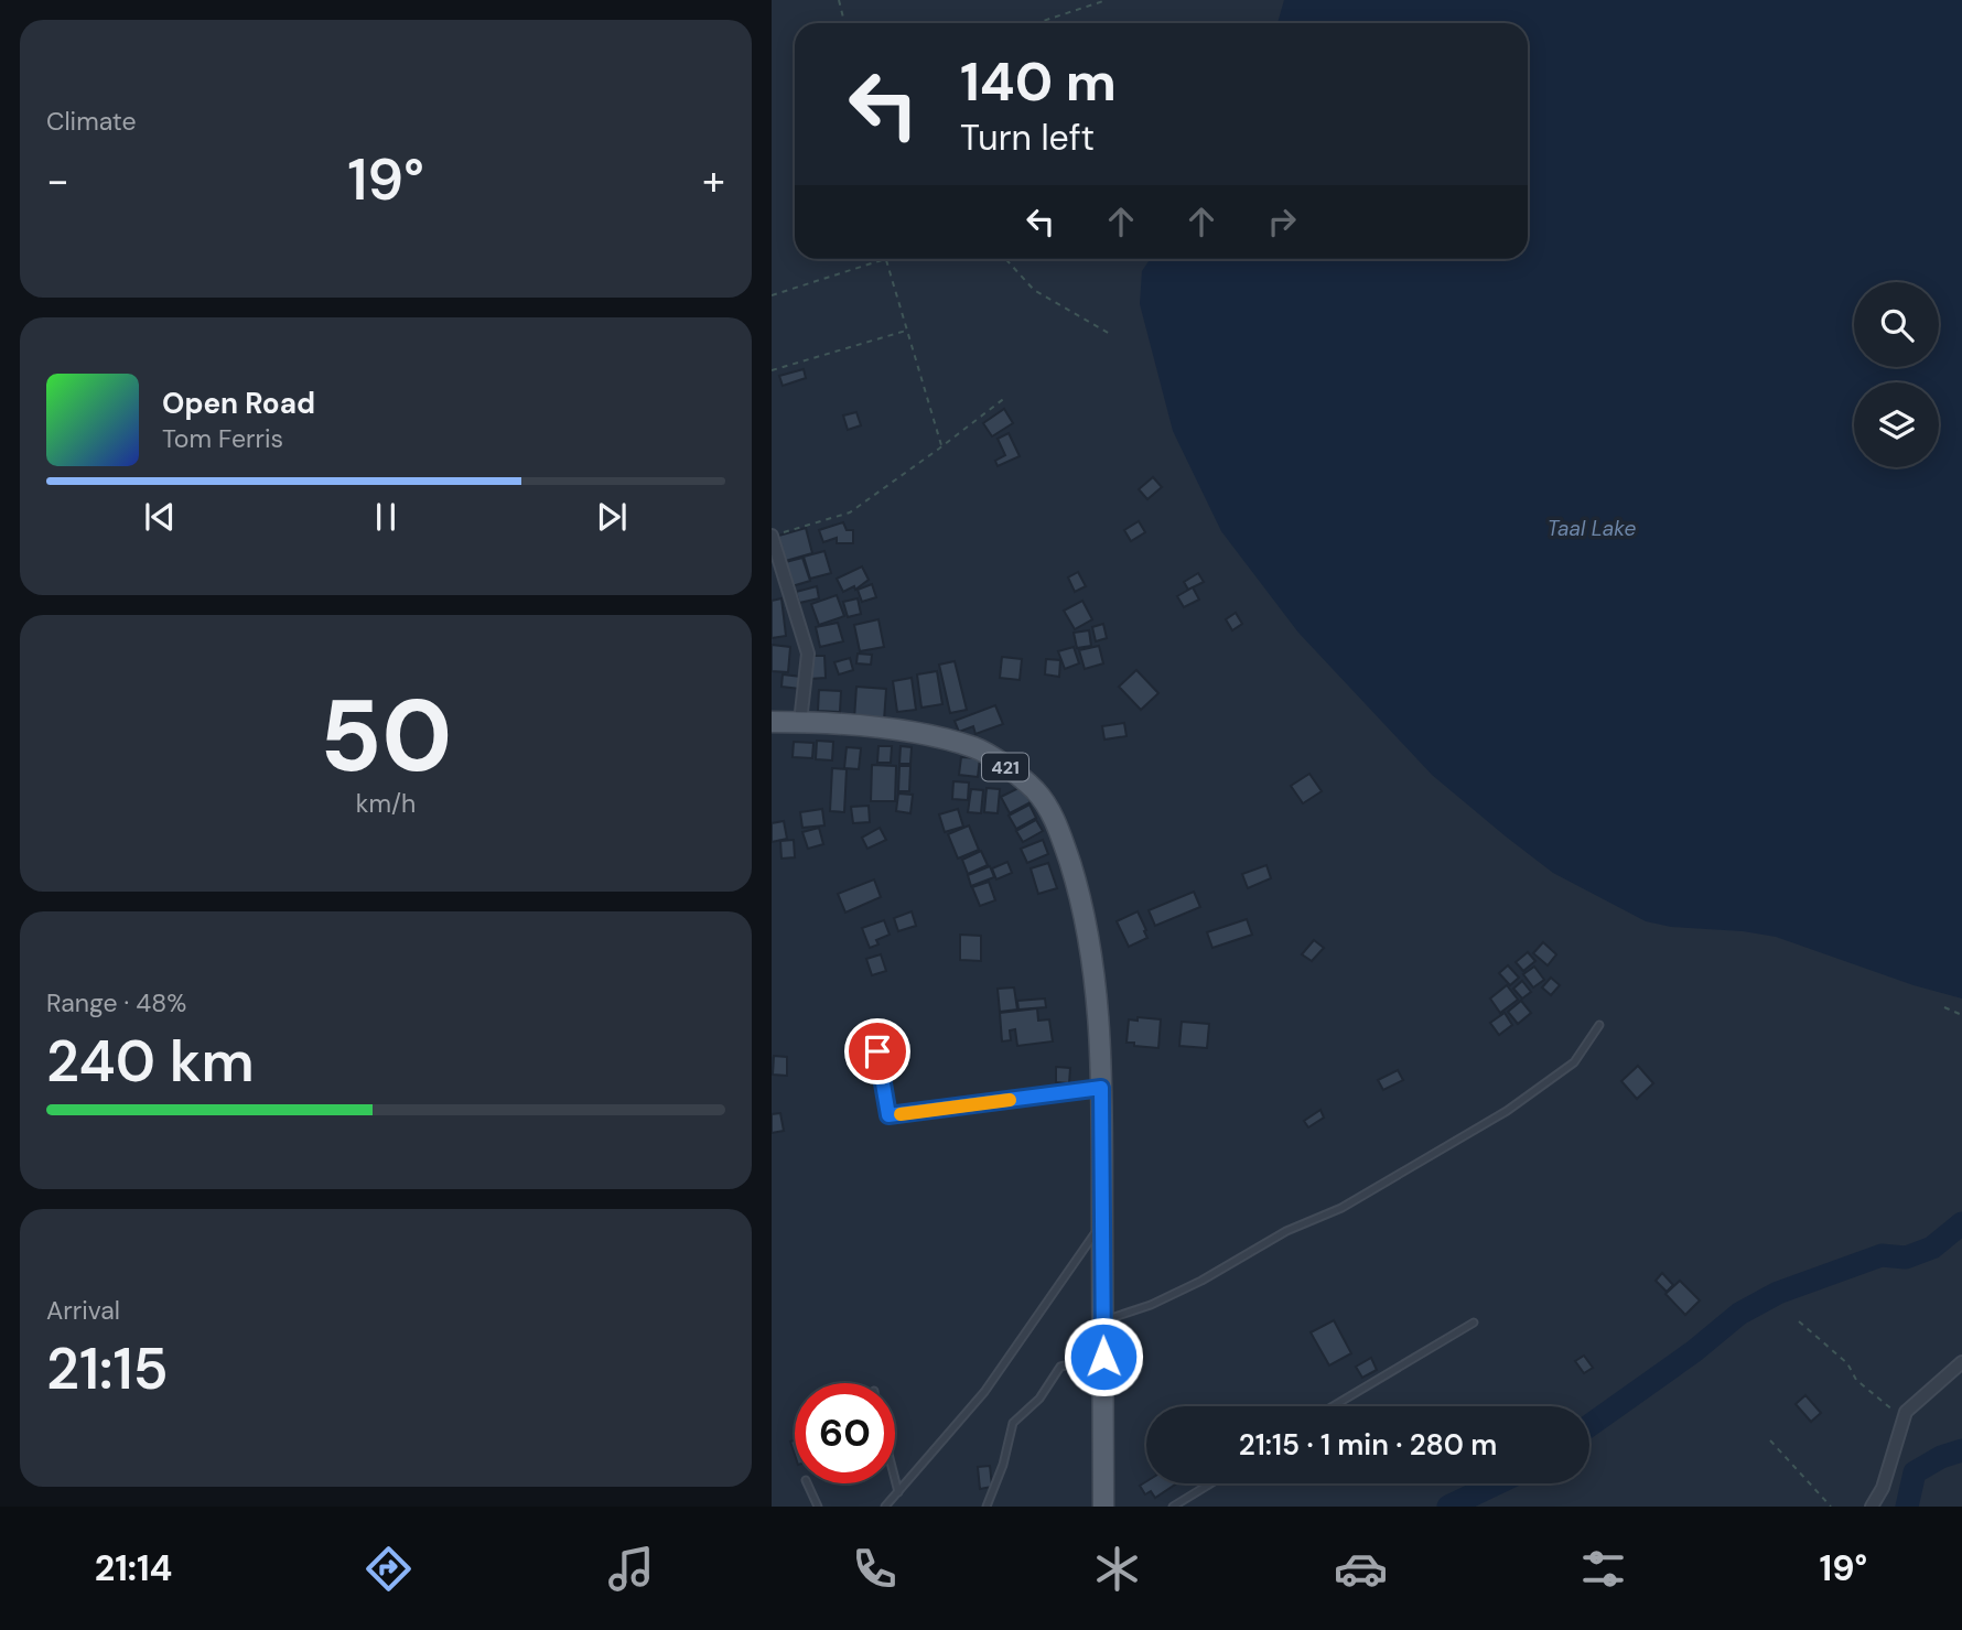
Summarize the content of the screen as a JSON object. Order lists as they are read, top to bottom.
{
  "streets": {
    "main road": ["421"]
  },
  "water": ["Taal Lake"],
  "page": {
    "tile": [
      "Climate",
      ["50", "km/h"],
      ["Range · 48%", "240 km"],
      ["Arrival", "21:15"]
    ],
    "turn": ["140 m", "Turn left"],
    "heat": ["−", "19°", "+"],
    "song": ["Open Road", "Tom Ferris"],
    "limit": "60",
    "trip": "21:15 · 1 min · 280 m",
    "tabs": ["21:14", "19°"]
  }
}
